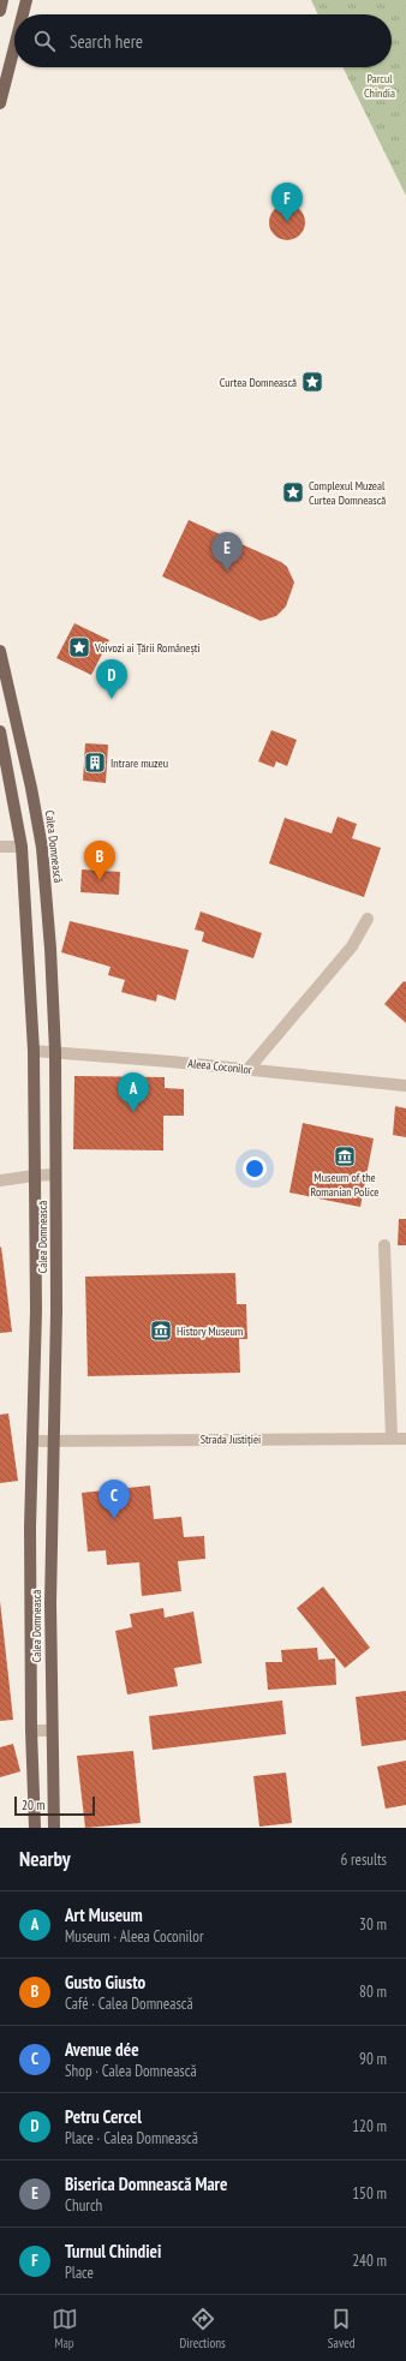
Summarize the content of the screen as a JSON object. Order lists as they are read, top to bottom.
{
  "streets": {
    "main road": ["Calea Domnească"],
    "street": ["Aleea Coconilor", "Strada Justiției"]
  },
  "crossings": [
    ["Calea Domnească", "Aleea Coconilor"],
    ["Calea Domnească", "Strada Justiției"]
  ],
  "parks": ["Parcul Chindia"],
  "places": {
    "place": ["Curtea Domnească", "Complexul Muzeal Curtea Domnească", "Voivozi ai Țării Românești"],
    "building": ["Intrare muzeu"],
    "museum": ["Museum of the Romanian Police", "History Museum"]
  },
  "scale_bar": "20 m",
  "page": {
    "search": "Search here",
    "pins": [
      "F",
      "E",
      "D",
      "B",
      "A",
      "C"
    ],
    "scale": "20 m",
    "heading": ["Nearby", "6 results"],
    "list": [
      {
        "mark": "A",
        "name": "Art Museum",
        "note": "Museum · Aleea Coconilor",
        "value": "30 m"
      },
      {
        "mark": "B",
        "name": "Gusto Giusto",
        "note": "Café · Calea Domnească",
        "value": "80 m"
      },
      {
        "mark": "C",
        "name": "Avenue dée",
        "note": "Shop · Calea Domnească",
        "value": "90 m"
      },
      {
        "mark": "D",
        "name": "Petru Cercel",
        "note": "Place · Calea Domnească",
        "value": "120 m"
      },
      {
        "mark": "E",
        "name": "Biserica Domnească Mare",
        "note": "Church",
        "value": "150 m"
      },
      {
        "mark": "F",
        "name": "Turnul Chindiei",
        "note": "Place",
        "value": "240 m"
      }
    ],
    "nav": ["Map", "Directions", "Saved"]
  }
}
